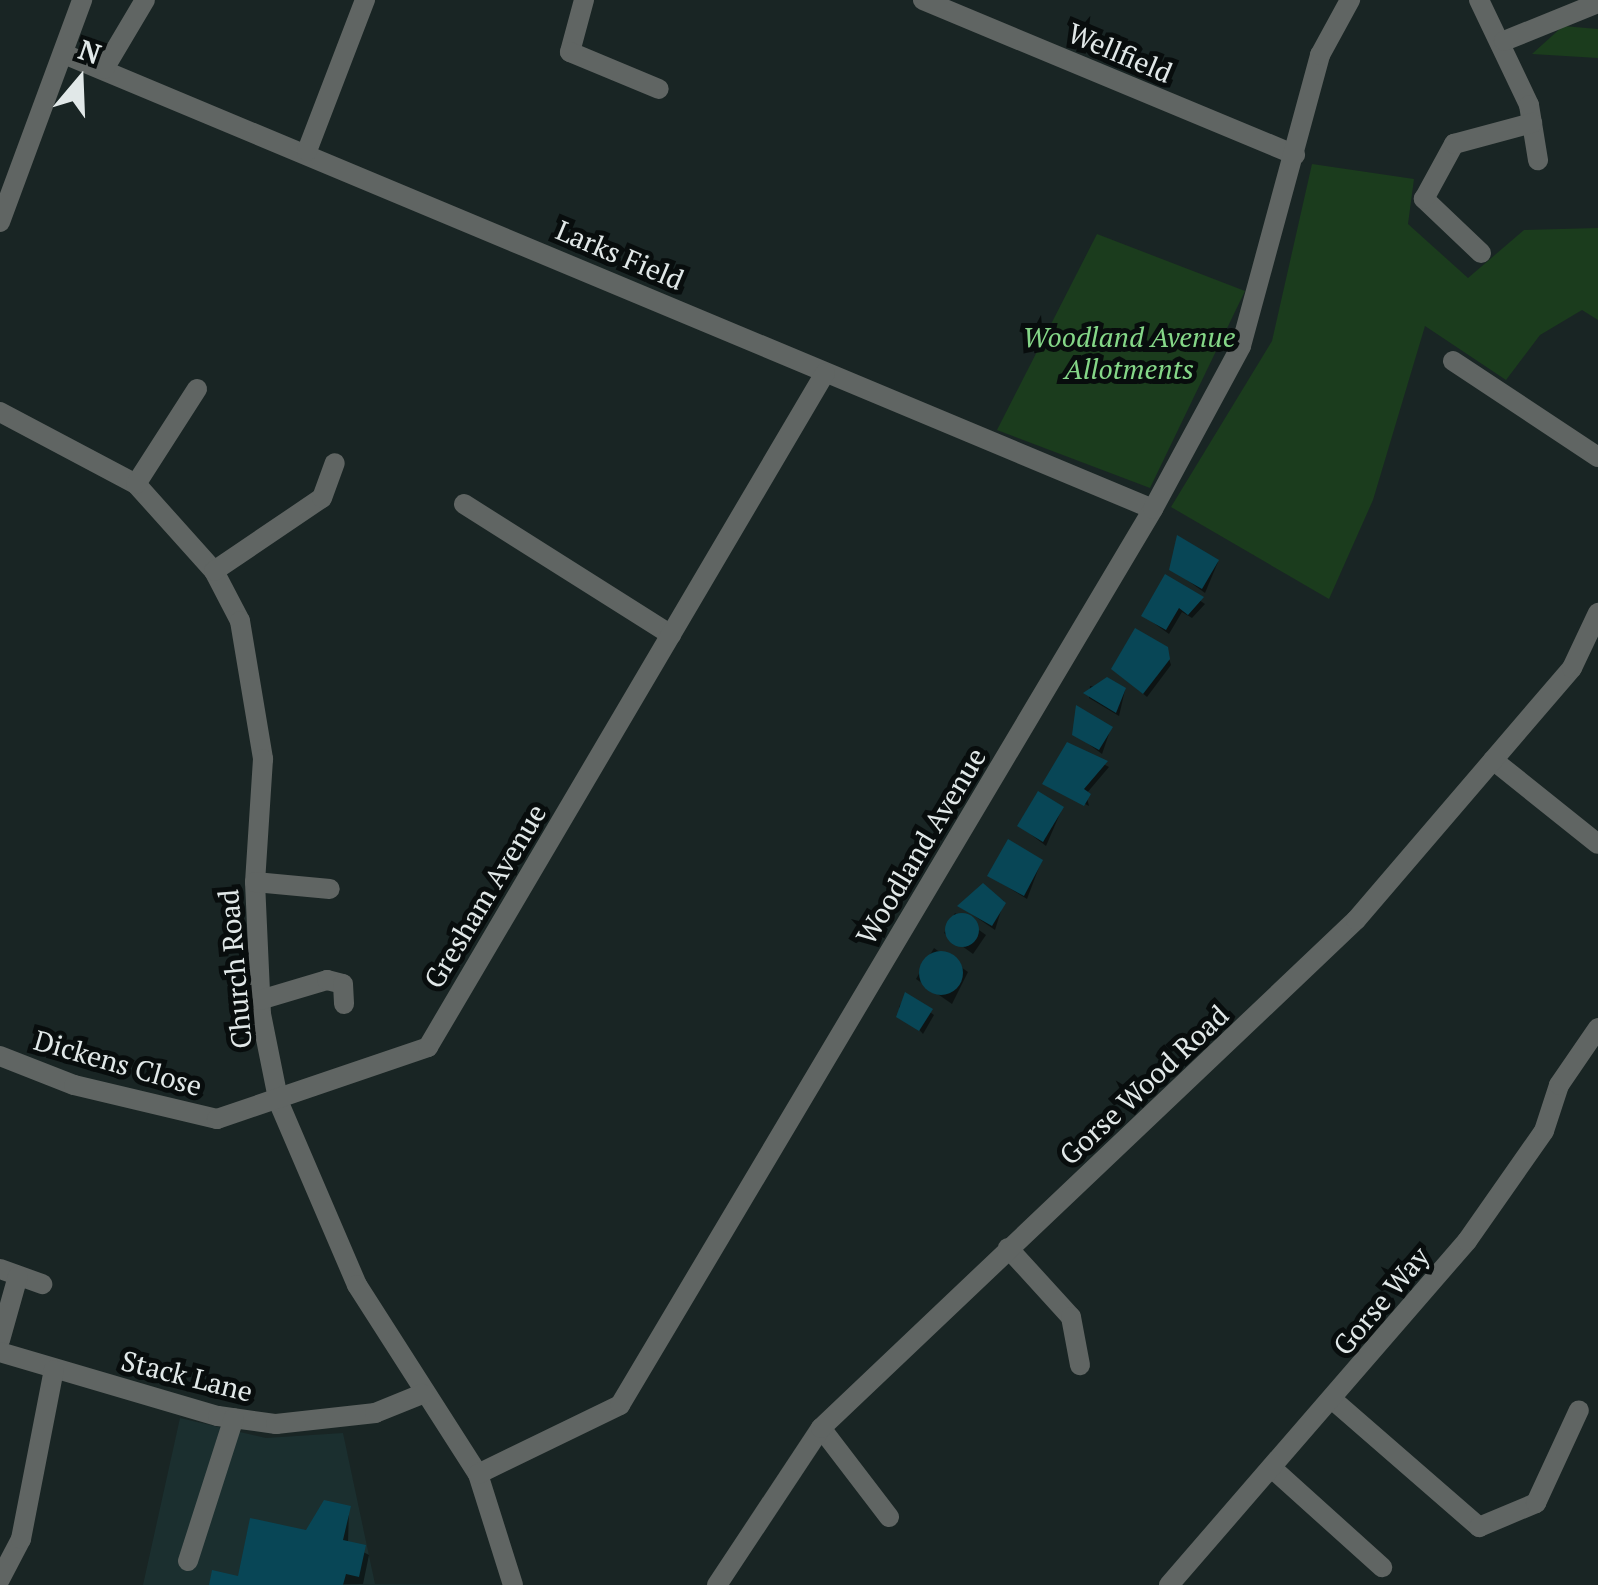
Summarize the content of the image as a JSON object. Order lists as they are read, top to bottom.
{
  "streets": {
    "street": [
      "Wellfield",
      "Larks Field",
      "Woodland Avenue",
      "Gresham Avenue",
      "Church Road",
      "Dickens Close",
      "Gorse Wood Road",
      "Gorse Way",
      "Stack Lane"
    ]
  },
  "crossings": [
    ["Wellfield", "Woodland Avenue"],
    ["Larks Field", "Woodland Avenue"],
    ["Larks Field", "Gresham Avenue"],
    ["Woodland Avenue", "Church Road"],
    ["Gresham Avenue", "Church Road"],
    ["Gresham Avenue", "Dickens Close"],
    ["Church Road", "Dickens Close"],
    ["Church Road", "Stack Lane"]
  ],
  "parks": ["Woodland Avenue Allotments"],
  "north": "top"
}
